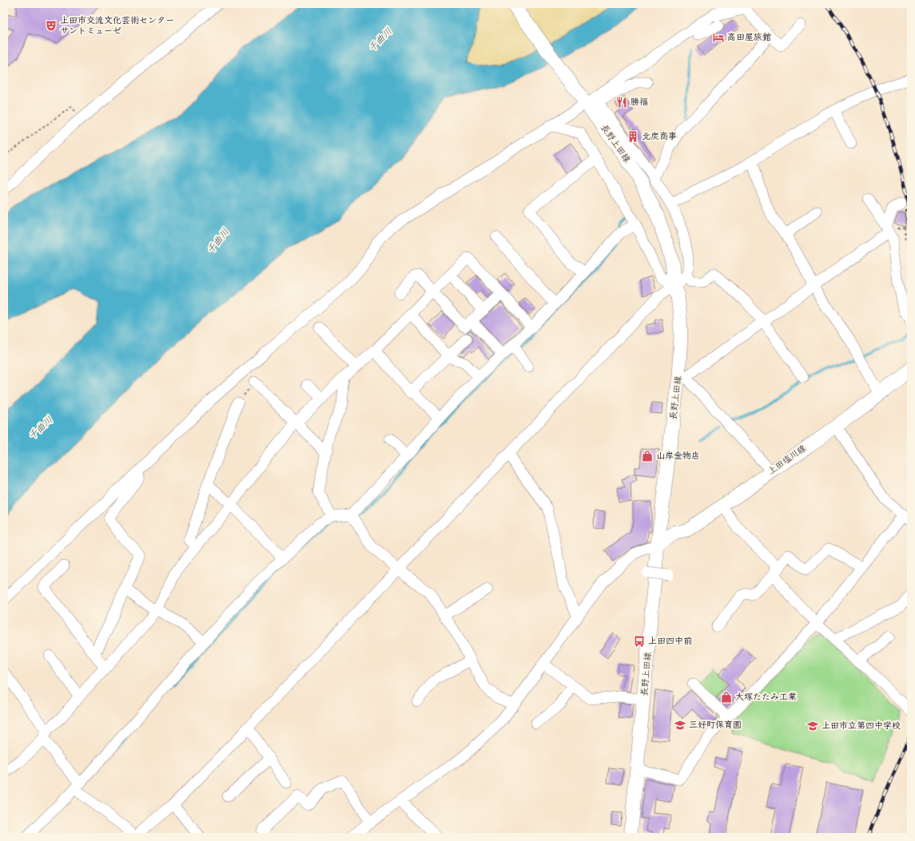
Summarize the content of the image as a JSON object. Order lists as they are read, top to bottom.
{
  "streets": {
    "main road": ["長野上田線", "上田塩川線"]
  },
  "crossings": [
    ["長野上田線", "上田塩川線"]
  ],
  "water": ["千曲川"],
  "places": {
    "theatre": ["上田市交流文化芸術センター サントミューゼ"],
    "hotel": ["高田屋旅館"],
    "restaurant": ["勝福"],
    "building": ["北炭商事"],
    "shop": ["山岸金物店", "大塚たたみ工業"],
    "bus stop": ["上田四中前"],
    "school or university": ["三好町保育園", "上田市立第四中学校"]
  }
}
